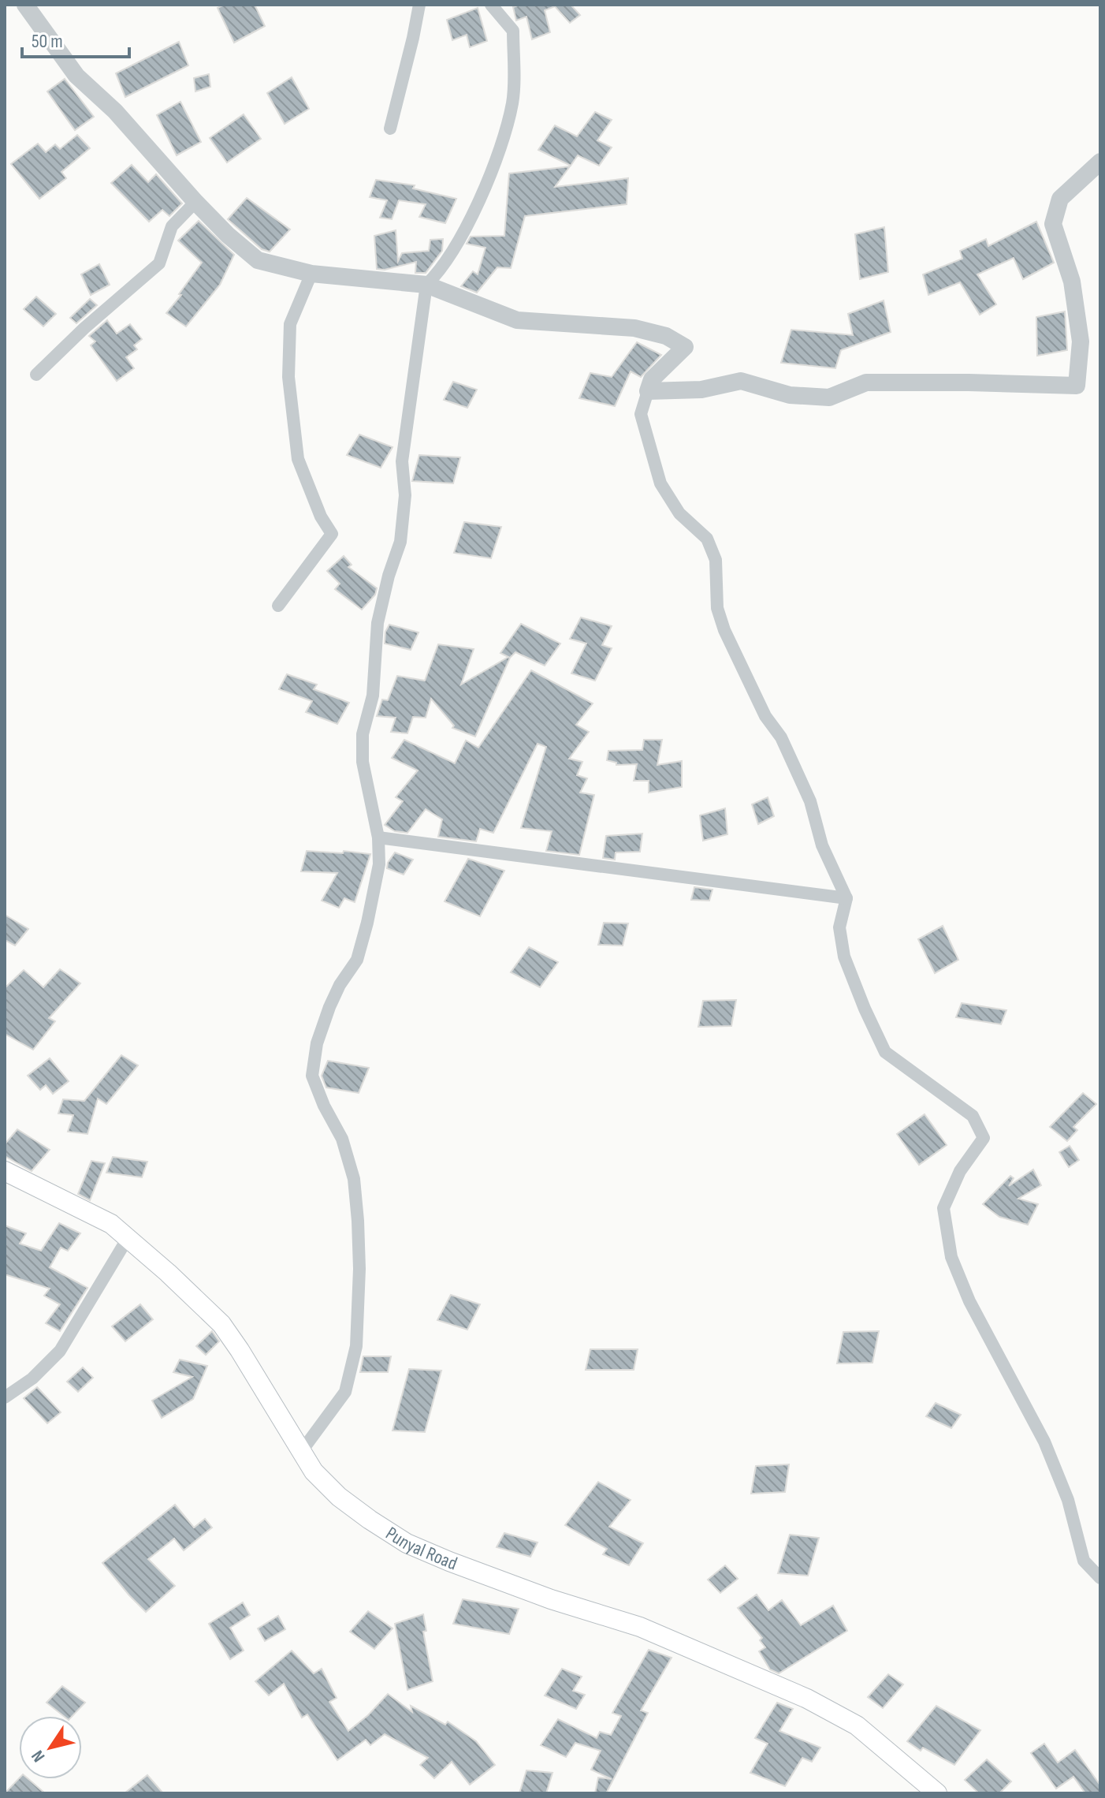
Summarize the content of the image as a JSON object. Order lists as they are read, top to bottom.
{
  "streets": {
    "main road": ["Punyal Road"]
  },
  "scale_bar": "50 m",
  "north": "bottom left"
}
